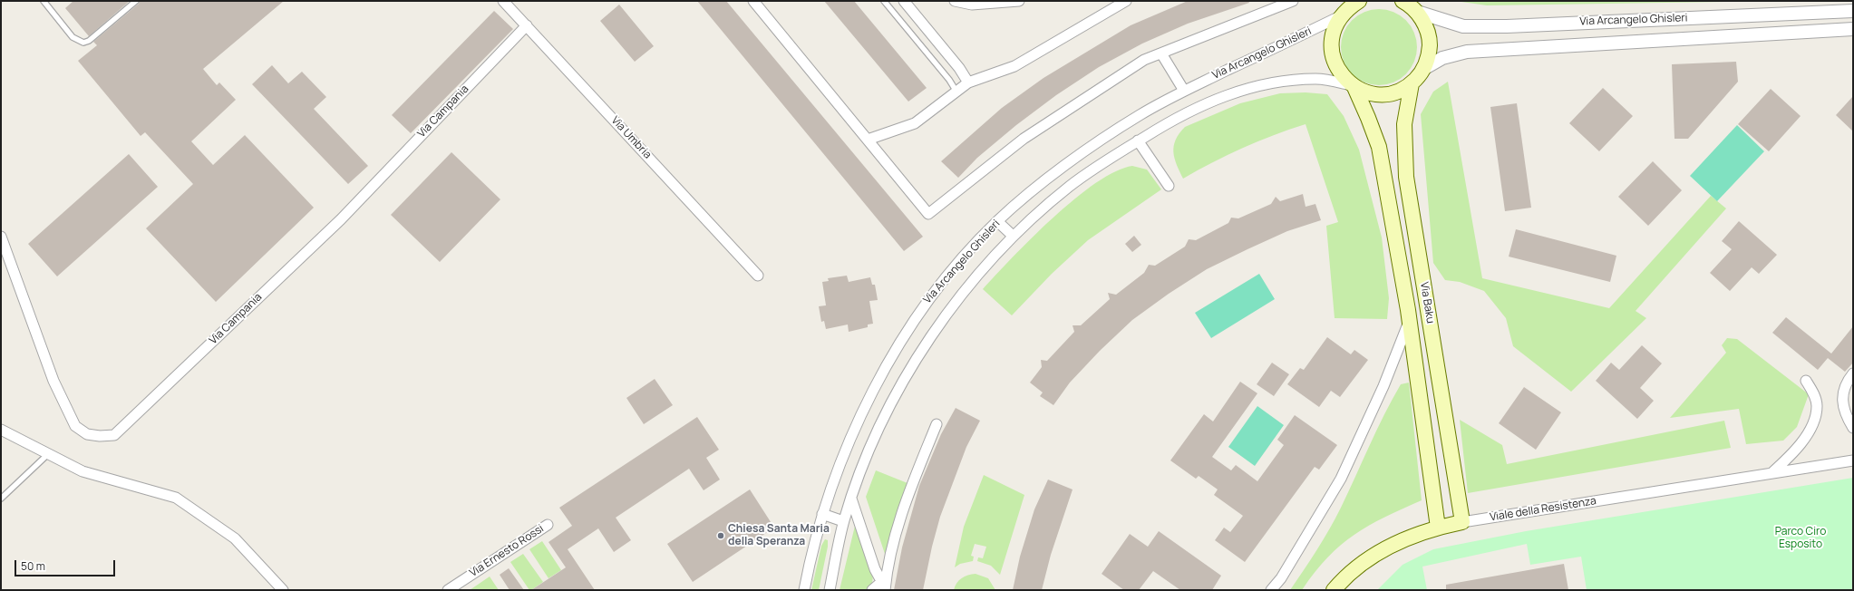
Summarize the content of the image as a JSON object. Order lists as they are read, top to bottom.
{
  "streets": {
    "main road": ["Via Baku", "Viale della Resistenza"],
    "street": [
      "Via Arcangelo Ghisleri",
      "Via Campania",
      "Via Umbria",
      "Via Ernesto Rossi"
    ]
  },
  "crossings": [
    ["Via Arcangelo Ghisleri", "Via Baku"],
    ["Via Campania", "Via Umbria"],
    ["Via Baku", "Viale della Resistenza"]
  ],
  "parks": ["Parco Ciro Esposito"],
  "places": ["Chiesa Santa Maria della Speranza"],
  "scale_bar": "50 m"
}
